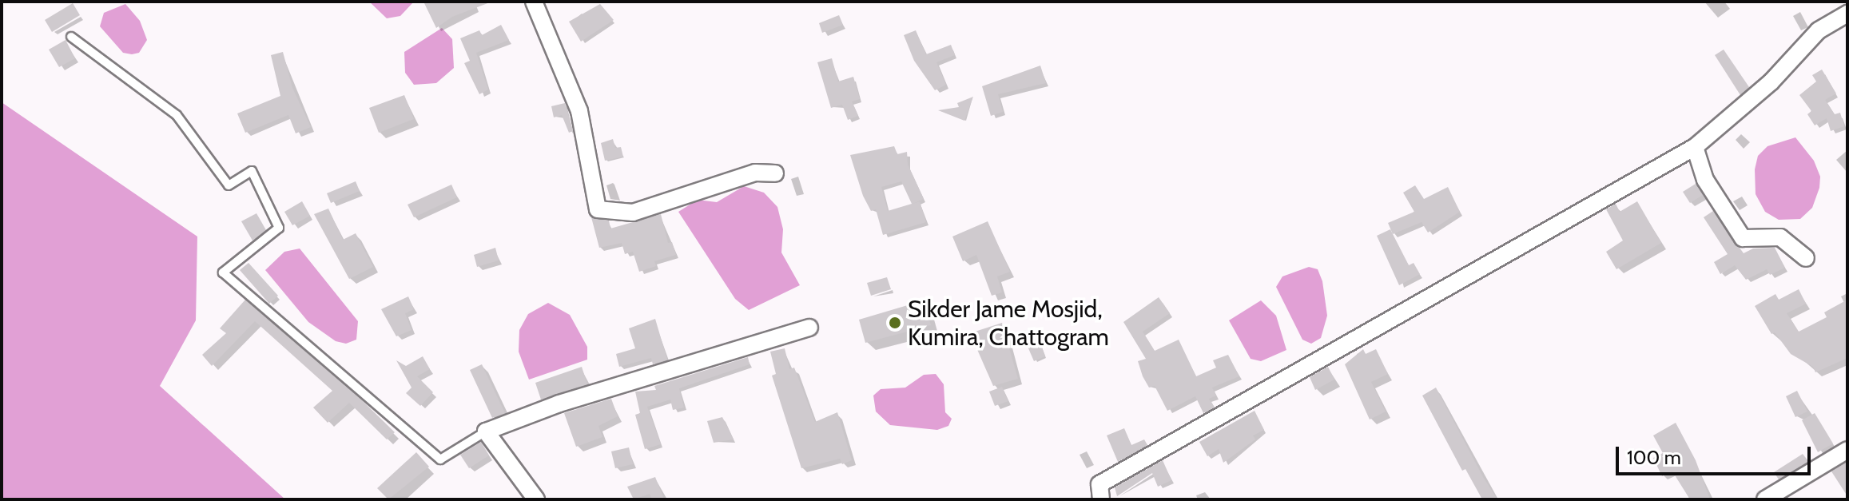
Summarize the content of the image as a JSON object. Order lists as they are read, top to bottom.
{
  "places": ["Sikder Jame Mosjid, Kumira, Chattogram"],
  "scale_bar": "100 m"
}
